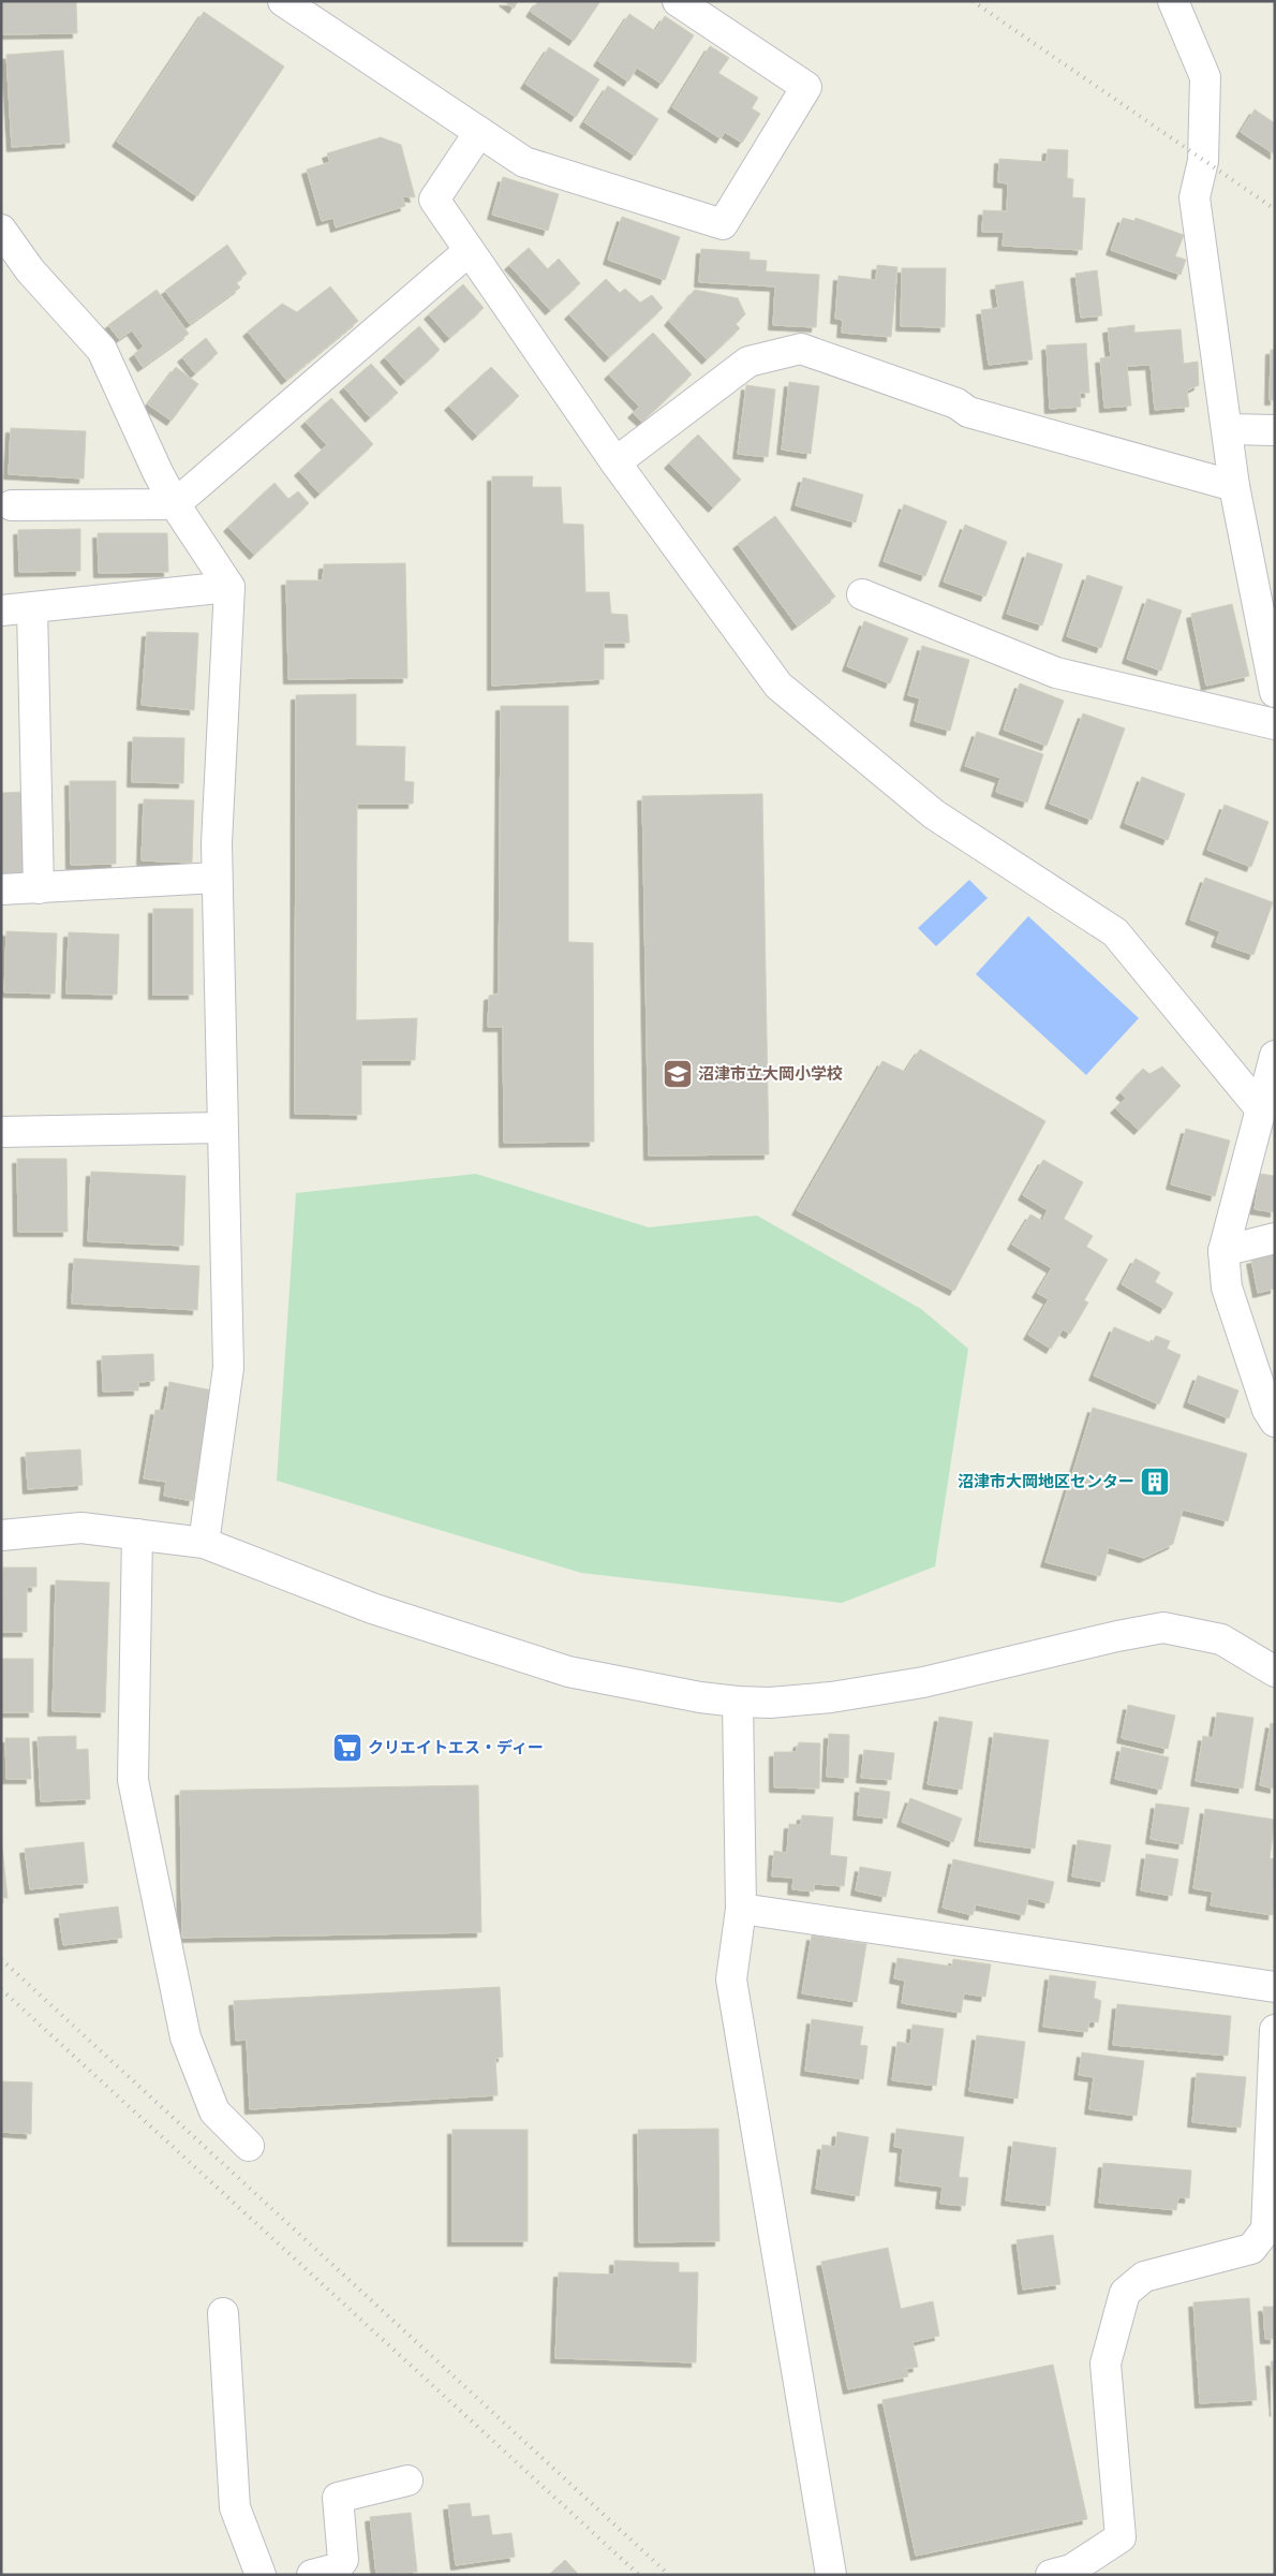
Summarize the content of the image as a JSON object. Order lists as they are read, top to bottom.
{
  "places": {
    "school or university": ["沼津市立大岡小学校"],
    "building": ["沼津市大岡地区センター"],
    "supermarket": ["クリエイトエス・ディー"]
  }
}
